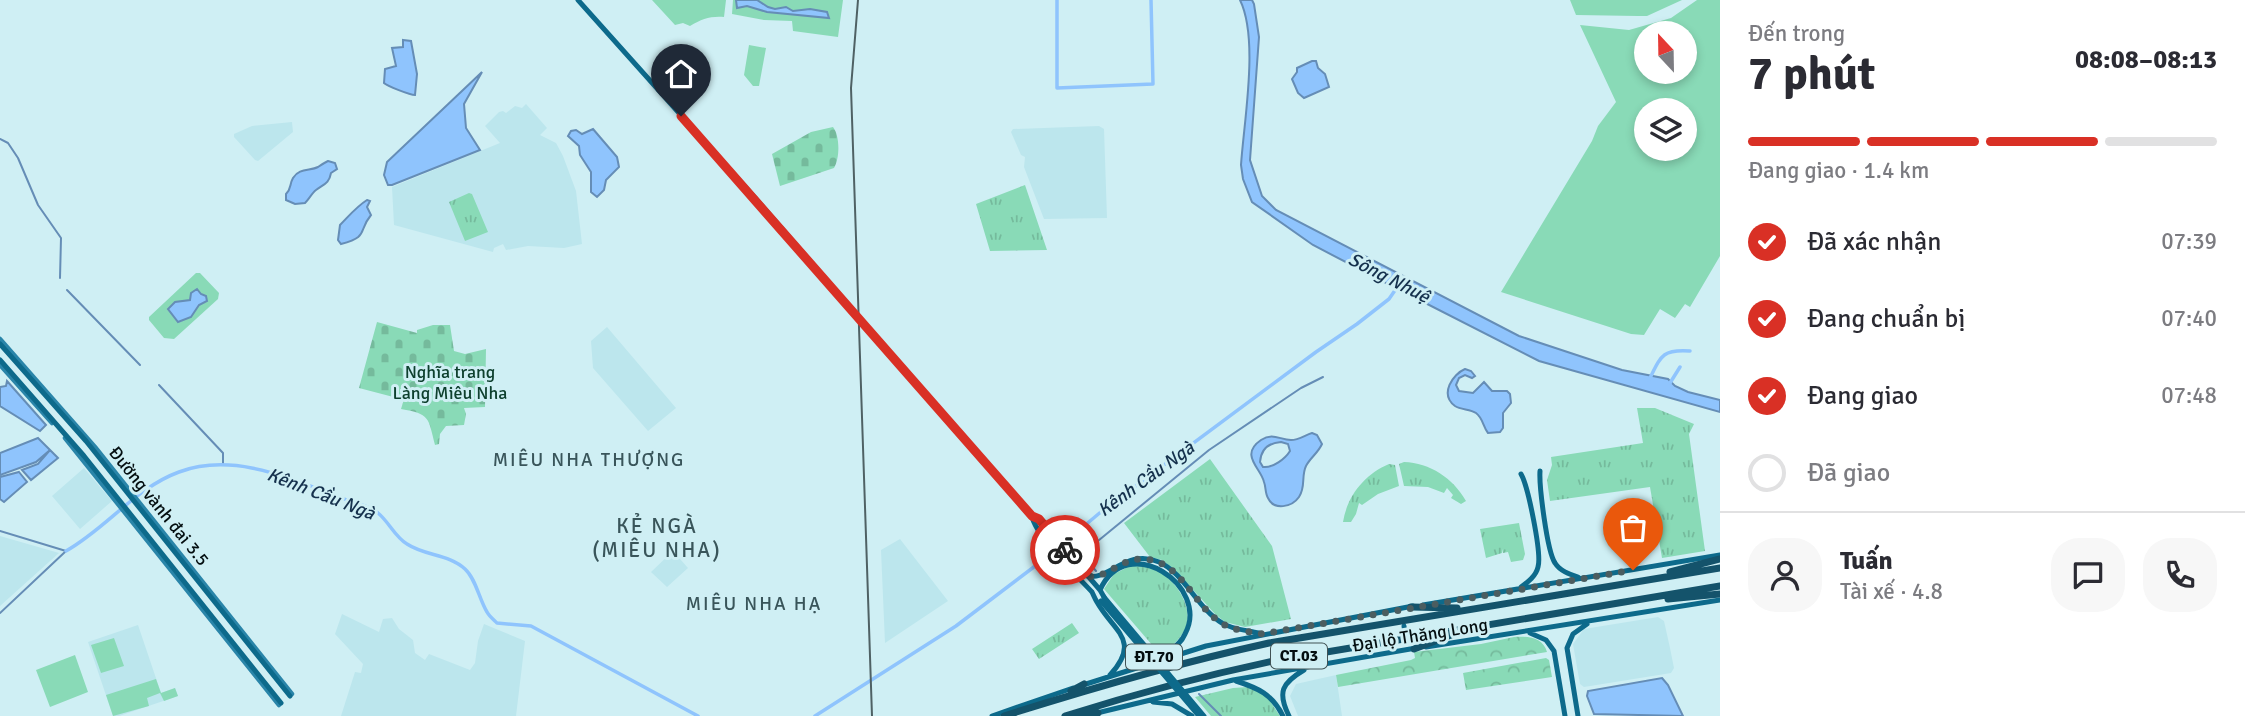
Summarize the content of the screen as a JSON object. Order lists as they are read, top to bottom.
{
  "streets": {
    "highway": ["CT.03"],
    "main road": ["Đường vành đai 3.5", "Đại lộ Thăng Long", "ĐT.70"]
  },
  "districts": ["MIÊU NHA THƯỢNG", "KẺ NGÀ (MIÊU NHA)", "MIÊU NHA HẠ"],
  "water": ["Sông Nhuệ", "Kênh Cầu Ngà"],
  "parks": ["Nghĩa trang Làng Miêu Nha"],
  "north": "top",
  "page": {
    "heading": ["7 phút", "Đến trong", "08:08–08:13"],
    "panel": ["Tuấn", "Tài xế · 4.8"],
    "bar": "Đang giao · 1.4 km",
    "list": [
      ["Đã xác nhận", "07:39"],
      ["Đang chuẩn bị", "07:40"],
      ["Đang giao", "07:48"],
      "Đã giao"
    ]
  }
}
